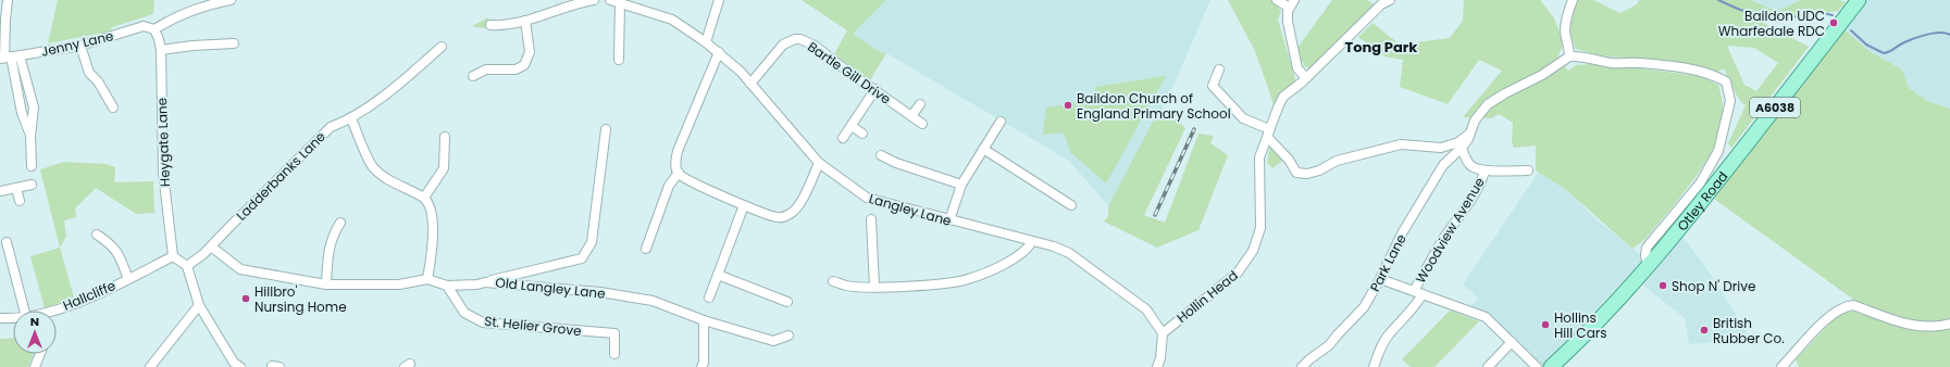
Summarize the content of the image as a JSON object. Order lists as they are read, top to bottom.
{
  "streets": {
    "main road": ["A6038", "Otley Road"],
    "street": [
      "Jenny Lane",
      "Bartle Gill Drive",
      "Heygate Lane",
      "Ladderbanks Lane",
      "Langley Lane",
      "Woodview Avenue",
      "Park Lane",
      "Old Langley Lane",
      "Hallcliffe",
      "Hollin Head",
      "St. Helier Grove"
    ]
  },
  "crossings": [
    ["Jenny Lane", "Heygate Lane"],
    ["Bartle Gill Drive", "Langley Lane"],
    ["Heygate Lane", "Hallcliffe"],
    ["Ladderbanks Lane", "Old Langley Lane"],
    ["Langley Lane", "Hollin Head"],
    ["Old Langley Lane", "St. Helier Grove"]
  ],
  "districts": ["Tong Park"],
  "places": [
    "Baildon UDC Wharfedale RDC",
    "Baildon Church of England Primary School",
    "Shop N' Drive",
    "Hillbro' Nursing Home",
    "Hollins Hill Cars",
    "British Rubber Co."
  ],
  "north": "top"
}
